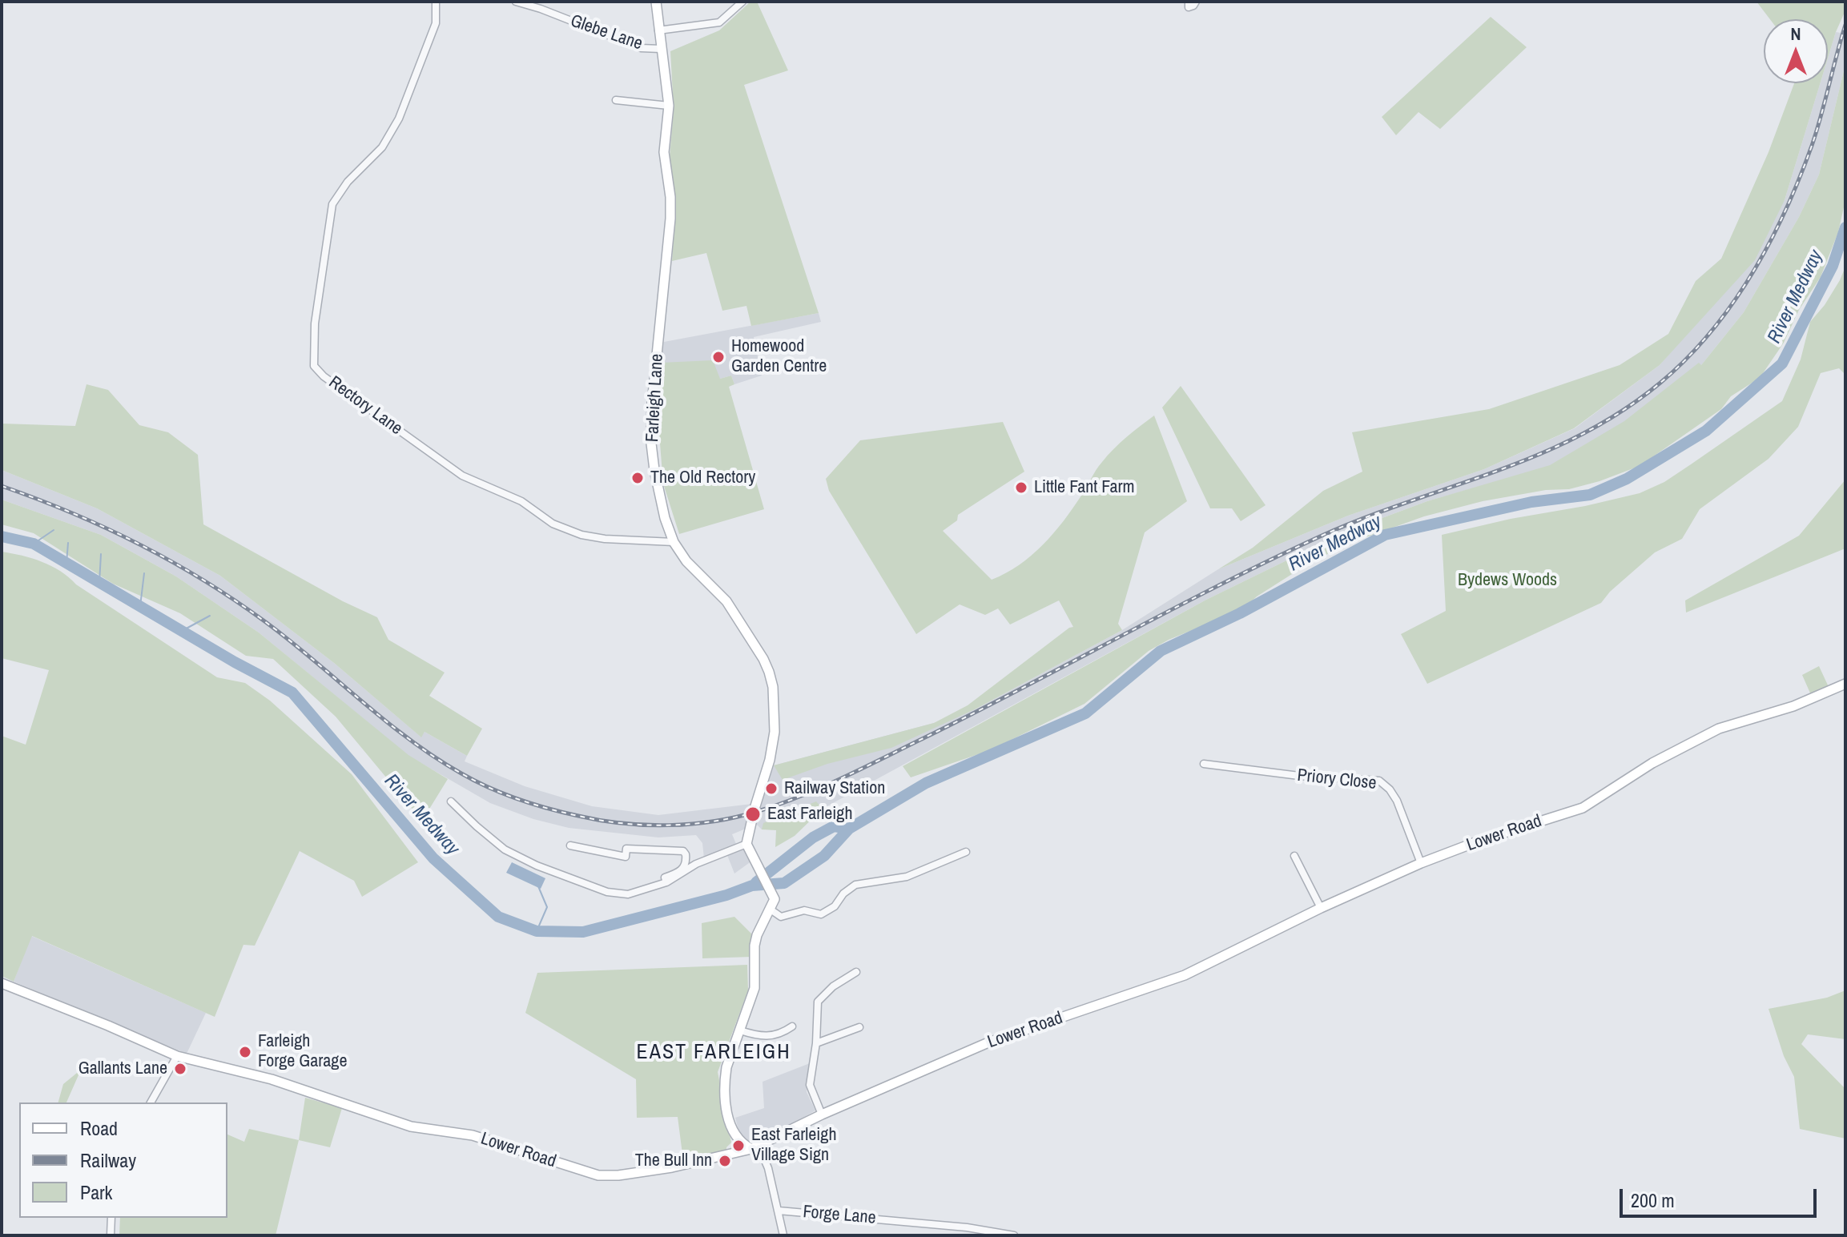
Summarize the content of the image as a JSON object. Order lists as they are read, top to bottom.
{
  "streets": {
    "main road": ["Farleigh Lane", "Lower Road"],
    "street": [
      "Glebe Lane",
      "Rectory Lane",
      "Priory Close",
      "Forge Lane"
    ]
  },
  "crossings": [
    ["Glebe Lane", "Farleigh Lane"],
    ["Farleigh Lane", "Rectory Lane"],
    ["Priory Close", "Lower Road"]
  ],
  "districts": ["EAST FARLEIGH"],
  "water": ["River Medway"],
  "parks": ["Bydews Woods"],
  "places": [
    "Homewood Garden Centre",
    "The Old Rectory",
    "Little Fant Farm",
    "Railway Station",
    "East Farleigh",
    "Farleigh Forge Garage",
    "Gallants Lane",
    "East Farleigh Village Sign",
    "The Bull Inn"
  ],
  "legend": ["Road", "Railway", "Park"],
  "scale_bar": "200 m",
  "north": "top"
}
